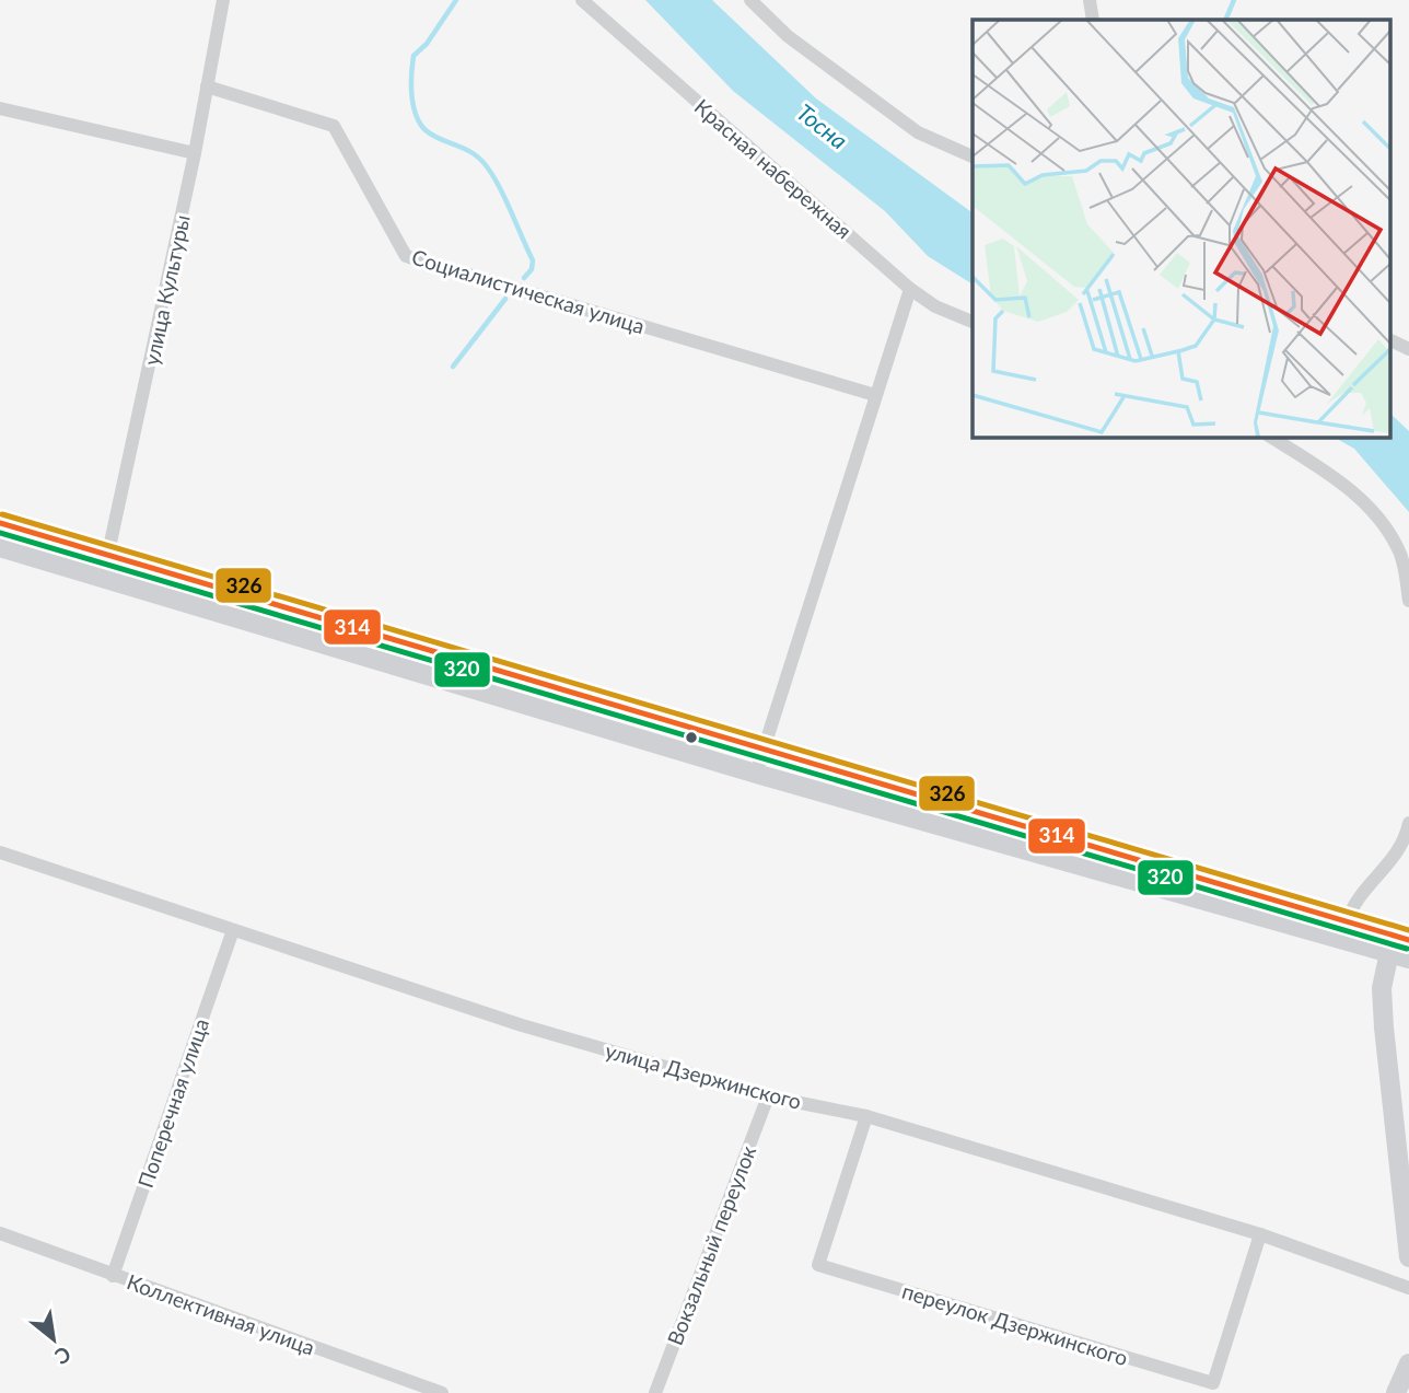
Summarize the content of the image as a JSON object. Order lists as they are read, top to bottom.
{
  "streets": {
    "street": [
      "Красная набережная",
      "улица Культуры",
      "Социалистическая улица",
      "улица Дзержинского",
      "Поперечная улица",
      "Вокзальный переулок",
      "Коллективная улица",
      "переулок Дзержинского"
    ]
  },
  "crossings": [
    ["улица Культуры", "Социалистическая улица"],
    ["улица Дзержинского", "Поперечная улица"],
    ["улица Дзержинского", "Вокзальный переулок"],
    ["улица Дзержинского", "переулок Дзержинского"],
    ["Поперечная улица", "Коллективная улица"]
  ],
  "water": ["Тосна"],
  "lines": ["transit line 326", "transit line 314", "transit line 320"],
  "north": "bottom right"
}
